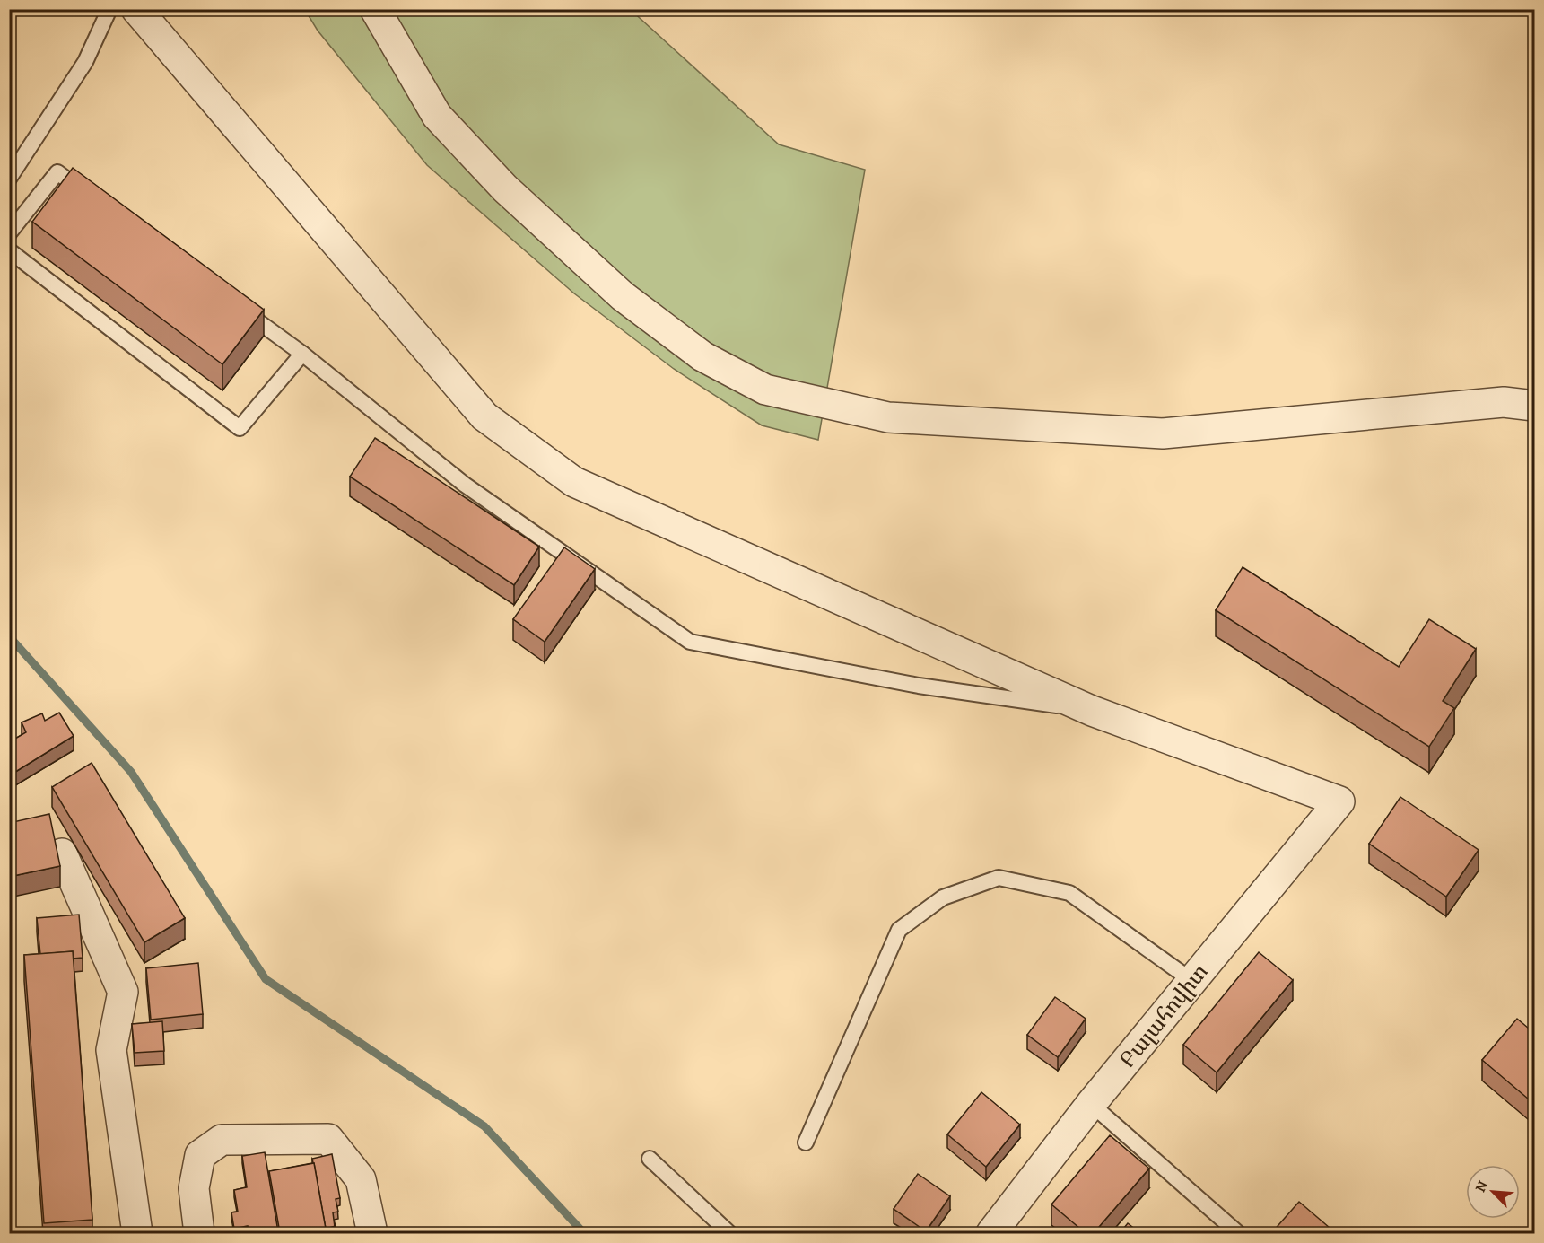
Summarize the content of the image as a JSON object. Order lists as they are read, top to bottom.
{
  "streets": {
    "street": ["Բալահովիտ"]
  },
  "north": "top left"
}
